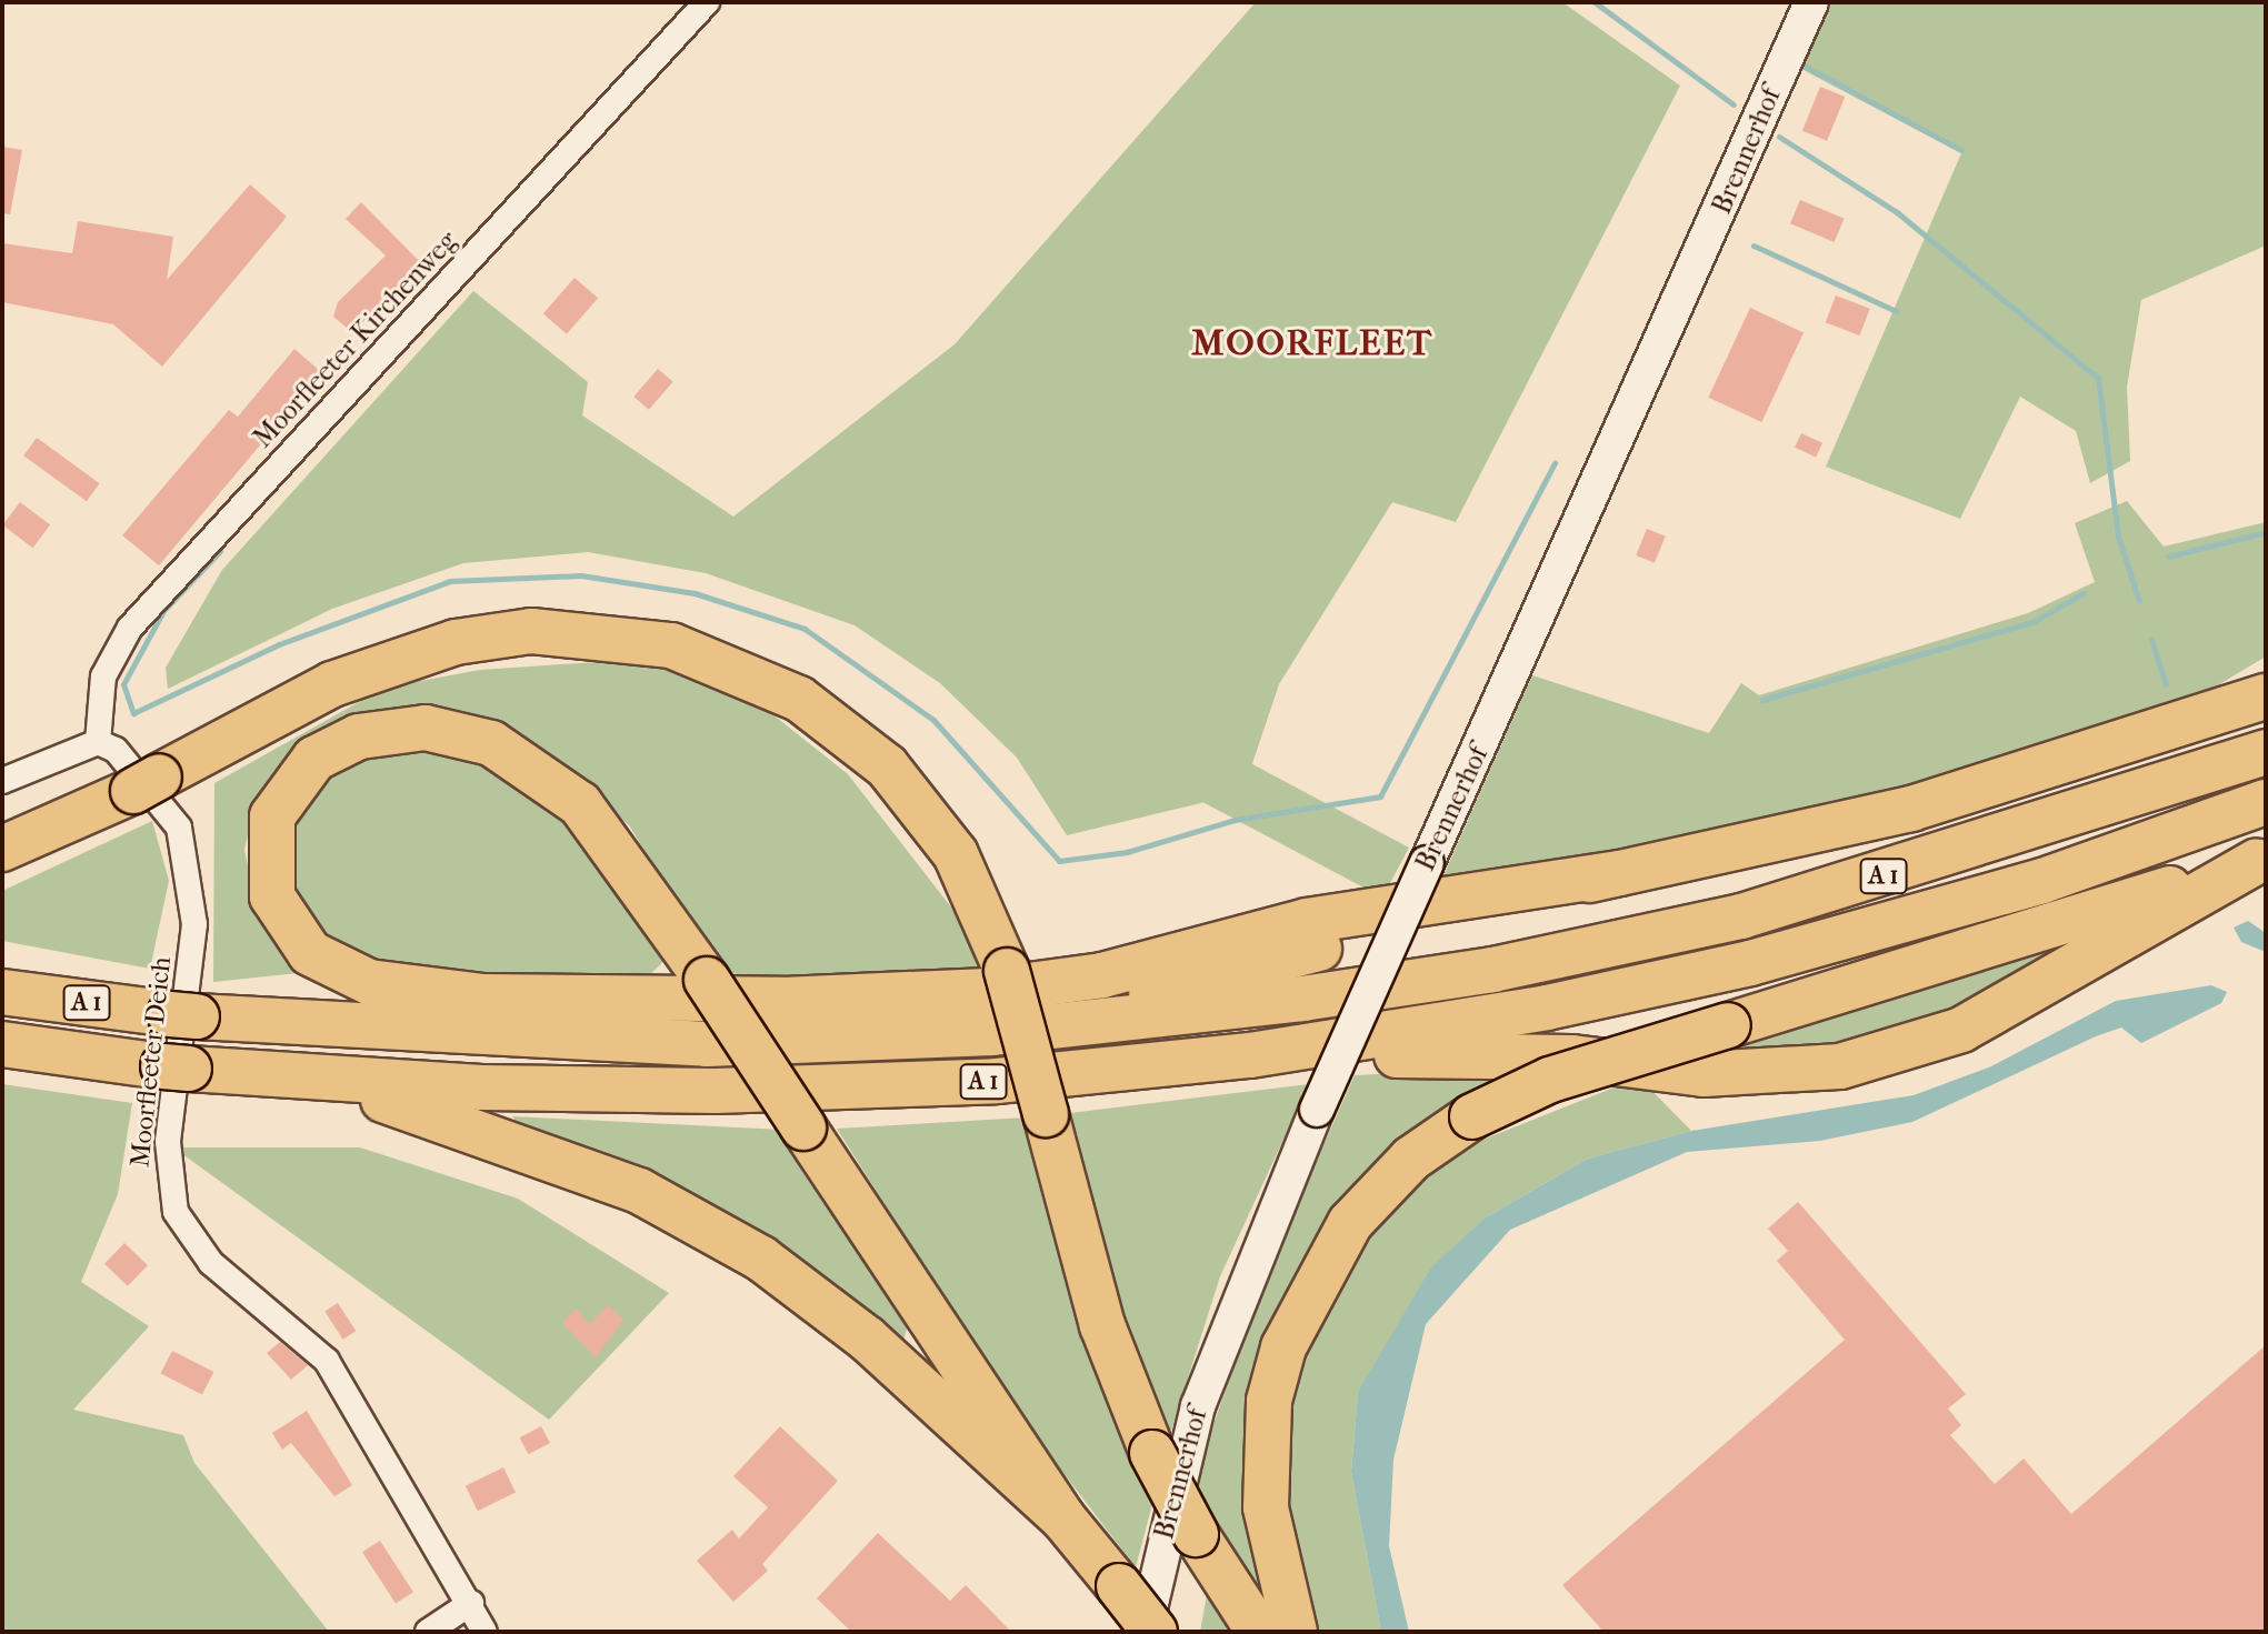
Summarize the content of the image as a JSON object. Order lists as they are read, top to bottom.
{
  "streets": {
    "highway": ["A 1"],
    "street": ["Brennerhof", "Moorfleeter Kirchenweg", "Moorfleeter Deich"]
  },
  "crossings": [
    ["Moorfleeter Kirchenweg", "Moorfleeter Deich"]
  ],
  "districts": ["MOORFLEET"]
}
